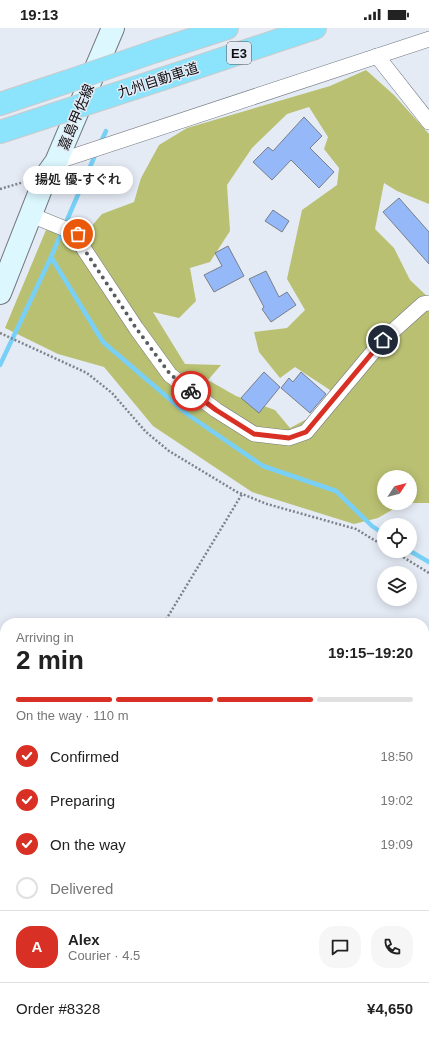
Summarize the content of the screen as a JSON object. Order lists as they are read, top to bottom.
{
  "streets": {
    "highway": ["E3", "九州自動車道"],
    "main road": ["嘉島甲佐線"]
  },
  "places": ["揚処 優-すぐれ"],
  "north": "top right",
  "page": {
    "status": "19:13",
    "bubble": "揚処 優-すぐれ",
    "heading": ["2 min", "Arriving in", "19:15–19:20"],
    "panel": [
      "Alex",
      "Courier · 4.5",
      "Order #8328",
      "¥4,650"
    ],
    "bar": "On the way · 110 m",
    "list": [
      ["Confirmed", "18:50"],
      ["Preparing", "19:02"],
      ["On the way", "19:09"],
      "Delivered"
    ],
    "round": "A"
  }
}
